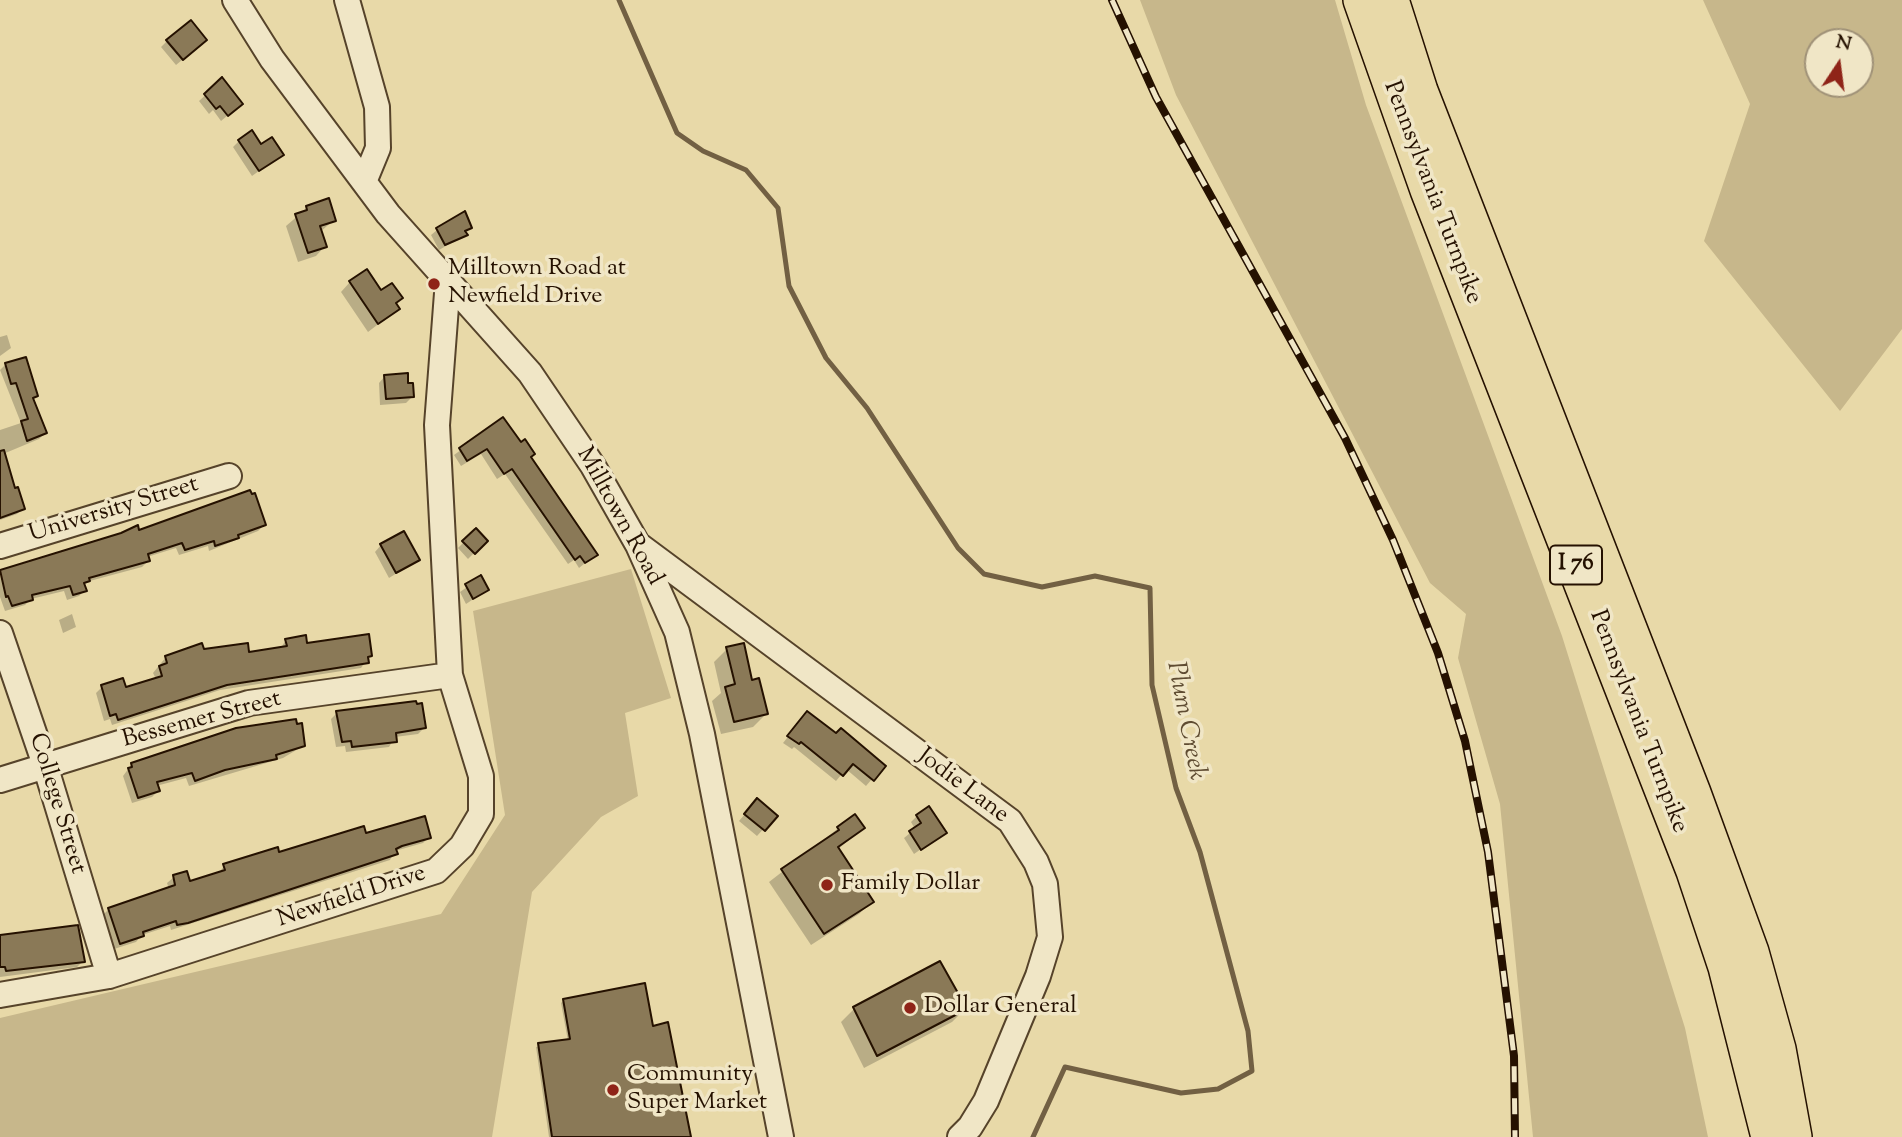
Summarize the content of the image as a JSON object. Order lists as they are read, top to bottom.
{
  "streets": {
    "highway": ["Pennsylvania Turnpike", "I 76"],
    "street": [
      "University Street",
      "Milltown Road",
      "Bessemer Street",
      "Jodie Lane",
      "College Street",
      "Newfield Drive"
    ]
  },
  "crossings": [
    ["Milltown Road", "Jodie Lane"],
    ["Milltown Road", "Newfield Drive"],
    ["Bessemer Street", "College Street"],
    ["Bessemer Street", "Newfield Drive"],
    ["College Street", "Newfield Drive"]
  ],
  "water": ["Plum Creek"],
  "places": [
    "Milltown Road at Newfield Drive",
    "Family Dollar",
    "Dollar General",
    "Community Super Market"
  ],
  "north": "top"
}
